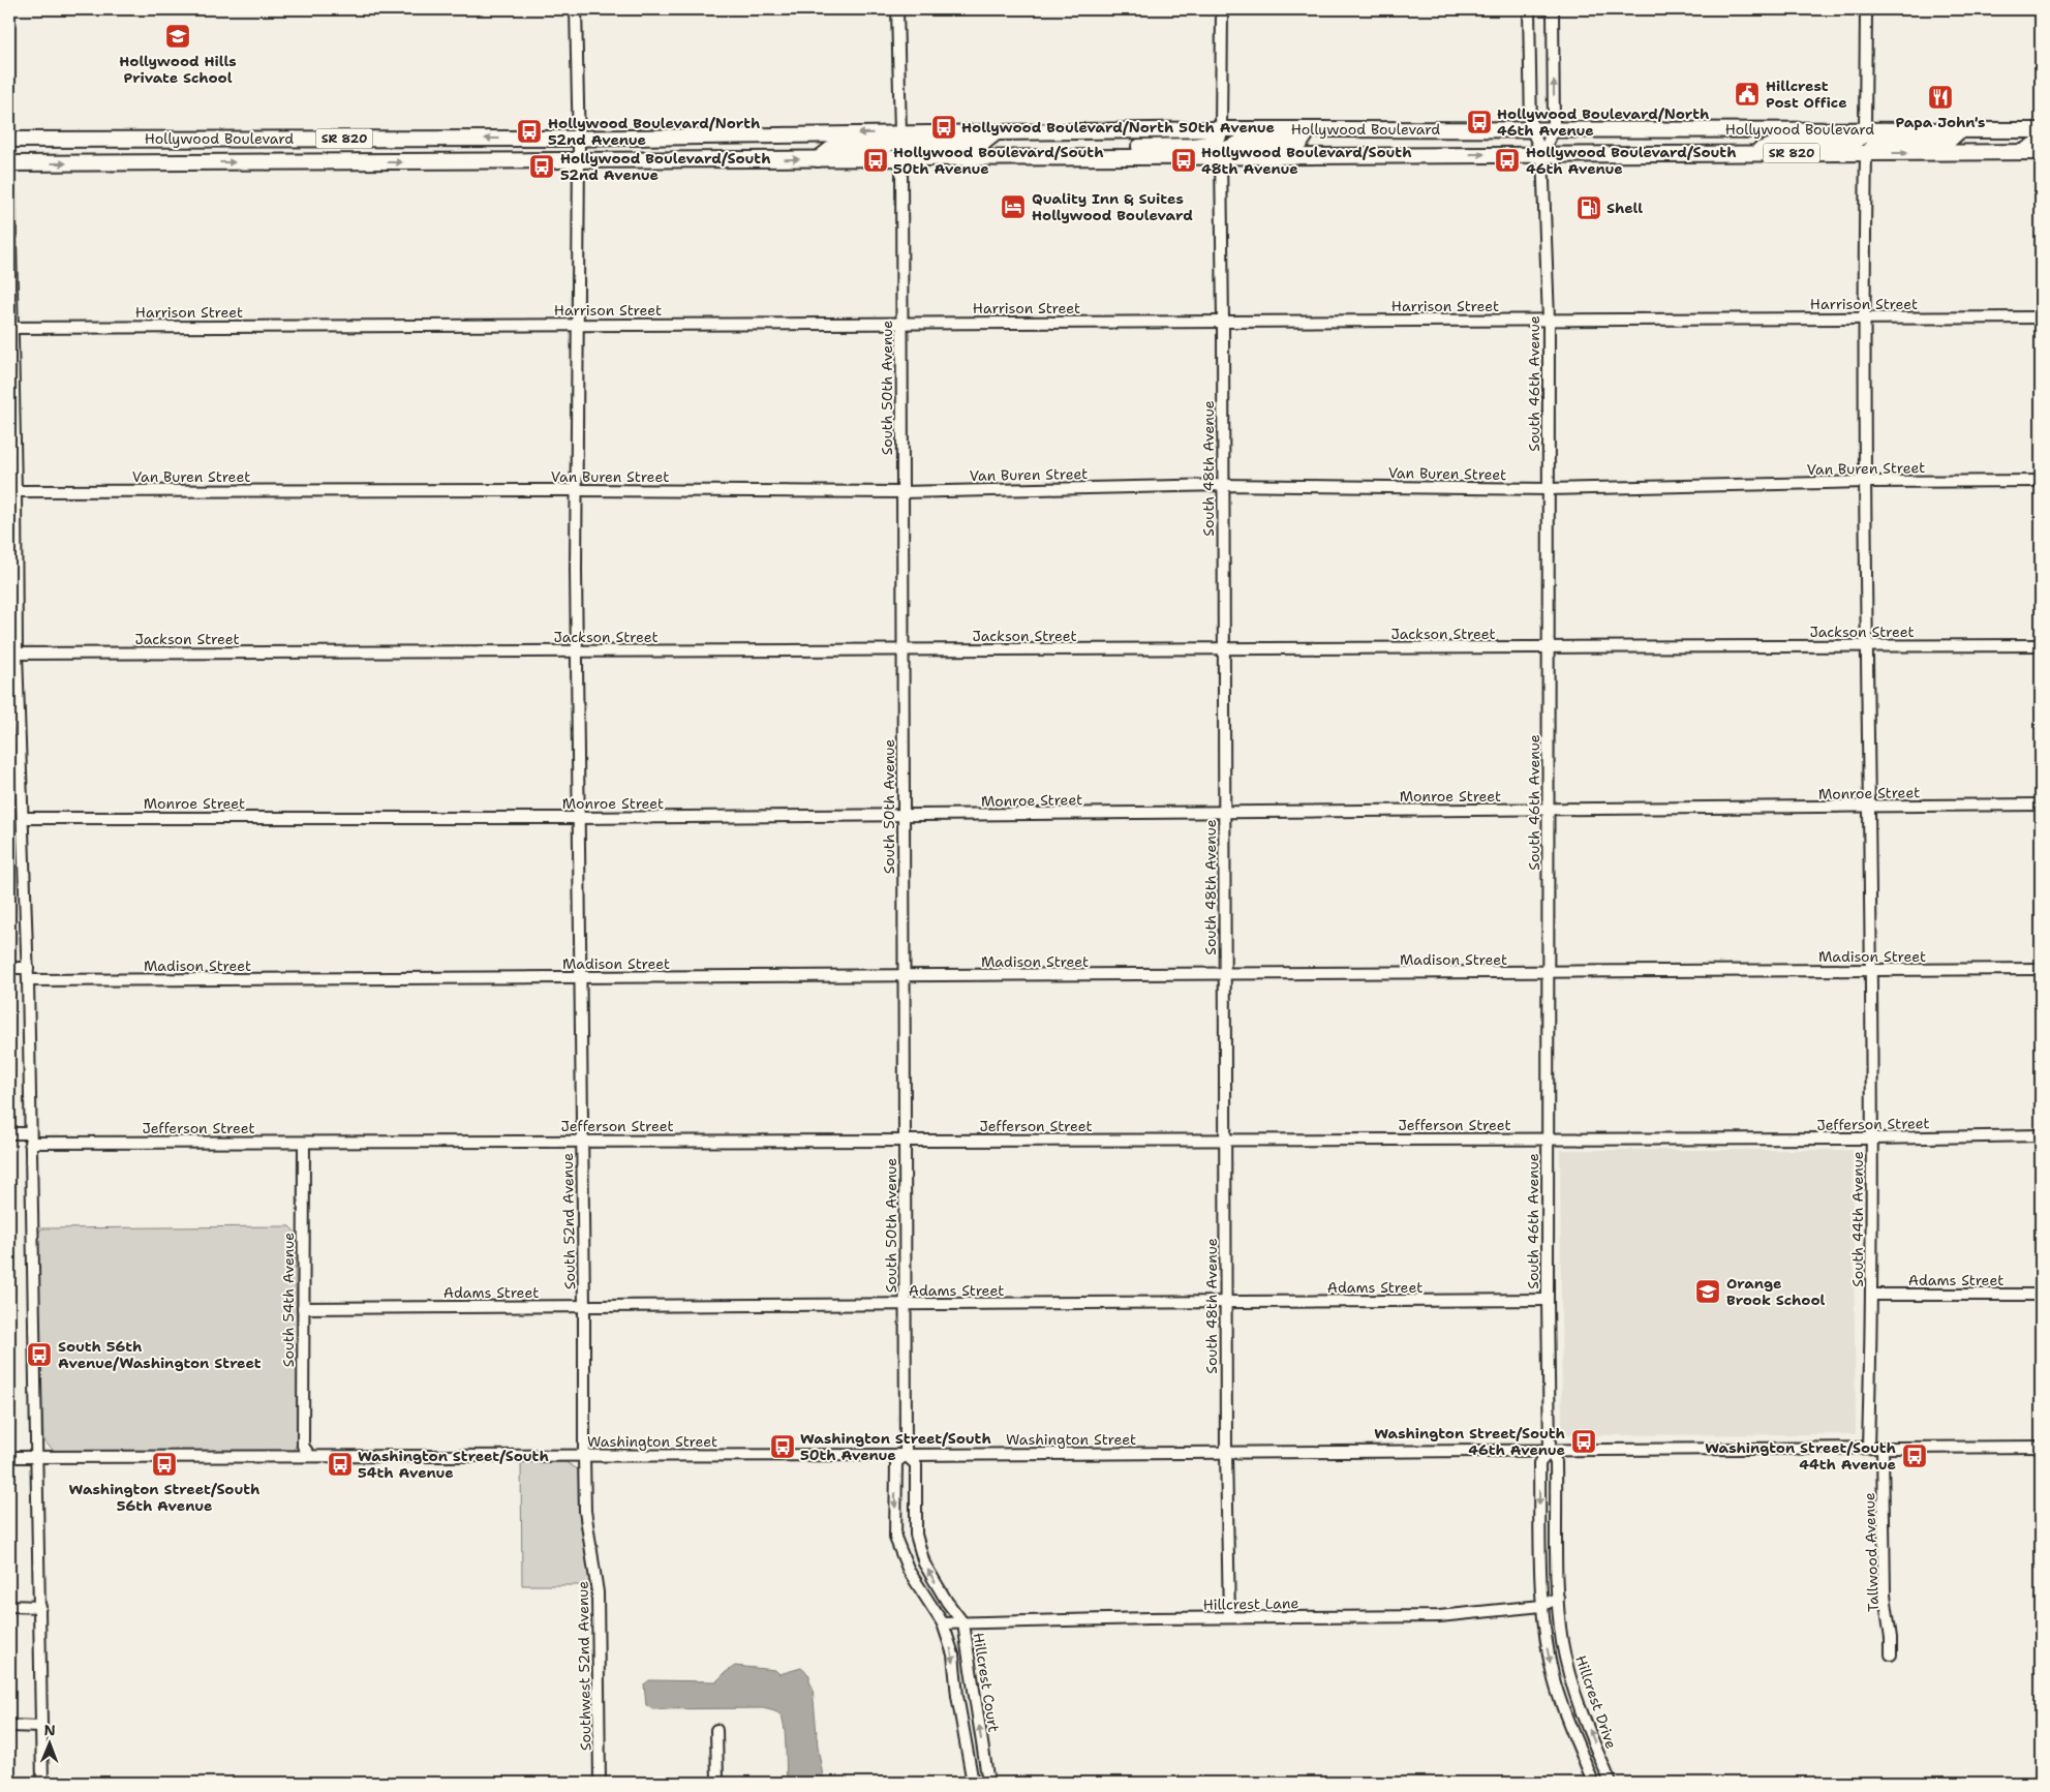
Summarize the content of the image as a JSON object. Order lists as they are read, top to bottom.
{
  "streets": {
    "highway": ["Hollywood Boulevard", "SR 820"],
    "street": [
      "Harrison Street",
      "South 46th Avenue",
      "South 50th Avenue",
      "South 48th Avenue",
      "Van Buren Street",
      "Jackson Street",
      "Monroe Street",
      "Madison Street",
      "Jefferson Street",
      "South 44th Avenue",
      "South 52nd Avenue",
      "Adams Street",
      "South 54th Avenue",
      "Washington Street",
      "Tallwood Avenue",
      "Hillcrest Lane",
      "Southwest 52nd Avenue",
      "Hillcrest Court",
      "Hillcrest Drive"
    ]
  },
  "crossings": [
    ["Hollywood Boulevard", "South 46th Avenue"],
    ["Hollywood Boulevard", "South 50th Avenue"],
    ["Hollywood Boulevard", "South 48th Avenue"],
    ["Hollywood Boulevard", "South 44th Avenue"],
    ["Hollywood Boulevard", "South 52nd Avenue"],
    ["Harrison Street", "South 46th Avenue"],
    ["Harrison Street", "South 50th Avenue"],
    ["Harrison Street", "South 48th Avenue"],
    ["Harrison Street", "South 44th Avenue"],
    ["Harrison Street", "South 52nd Avenue"],
    ["South 46th Avenue", "Van Buren Street"],
    ["South 46th Avenue", "Jackson Street"],
    ["South 46th Avenue", "Monroe Street"],
    ["South 46th Avenue", "Madison Street"],
    ["South 46th Avenue", "Jefferson Street"],
    ["South 46th Avenue", "Adams Street"],
    ["South 46th Avenue", "Washington Street"],
    ["South 46th Avenue", "Hillcrest Lane"],
    ["South 46th Avenue", "Hillcrest Drive"],
    ["South 50th Avenue", "Van Buren Street"],
    ["South 50th Avenue", "Jackson Street"],
    ["South 50th Avenue", "Monroe Street"],
    ["South 50th Avenue", "Madison Street"],
    ["South 50th Avenue", "Jefferson Street"],
    ["South 50th Avenue", "Adams Street"],
    ["South 50th Avenue", "Washington Street"],
    ["South 50th Avenue", "Hillcrest Court"],
    ["South 48th Avenue", "Van Buren Street"],
    ["South 48th Avenue", "Jackson Street"],
    ["South 48th Avenue", "Monroe Street"],
    ["South 48th Avenue", "Madison Street"],
    ["South 48th Avenue", "Jefferson Street"],
    ["South 48th Avenue", "Adams Street"],
    ["South 48th Avenue", "Washington Street"],
    ["South 48th Avenue", "Hillcrest Lane"],
    ["Van Buren Street", "South 44th Avenue"],
    ["Van Buren Street", "South 52nd Avenue"],
    ["Jackson Street", "South 44th Avenue"],
    ["Jackson Street", "South 52nd Avenue"],
    ["Monroe Street", "South 44th Avenue"],
    ["Monroe Street", "South 52nd Avenue"],
    ["Madison Street", "South 44th Avenue"],
    ["Madison Street", "South 52nd Avenue"],
    ["Jefferson Street", "South 44th Avenue"],
    ["Jefferson Street", "South 52nd Avenue"],
    ["Jefferson Street", "South 54th Avenue"],
    ["South 44th Avenue", "Adams Street"],
    ["South 44th Avenue", "Washington Street"],
    ["South 52nd Avenue", "Adams Street"],
    ["South 52nd Avenue", "Washington Street"],
    ["South 52nd Avenue", "Southwest 52nd Avenue"],
    ["Adams Street", "South 54th Avenue"],
    ["South 54th Avenue", "Washington Street"],
    ["Washington Street", "Tallwood Avenue"],
    ["Washington Street", "Southwest 52nd Avenue"],
    ["Washington Street", "Hillcrest Court"],
    ["Hillcrest Lane", "Hillcrest Court"],
    ["Hillcrest Lane", "Hillcrest Drive"]
  ],
  "places": {
    "school or university": ["Hollywood Hills Private School", "Orange Brook School"],
    "public building": ["Hillcrest Post Office"],
    "restaurant": ["Papa John's"],
    "bus stop": [
      "Hollywood Boulevard/North 46th Avenue",
      "Hollywood Boulevard/North 50th Avenue",
      "Hollywood Boulevard/North 52nd Avenue",
      "Hollywood Boulevard/South 50th Avenue",
      "Hollywood Boulevard/South 48th Avenue",
      "Hollywood Boulevard/South 46th Avenue",
      "Hollywood Boulevard/South 52nd Avenue",
      "South 56th Avenue/Washington Street",
      "Washington Street/South 46th Avenue",
      "Washington Street/South 50th Avenue",
      "Washington Street/South 44th Avenue",
      "Washington Street/South 56th Avenue",
      "Washington Street/South 54th Avenue"
    ],
    "hotel": ["Quality Inn & Suites Hollywood Boulevard"],
    "fuel station": ["Shell"]
  },
  "north": "top"
}
